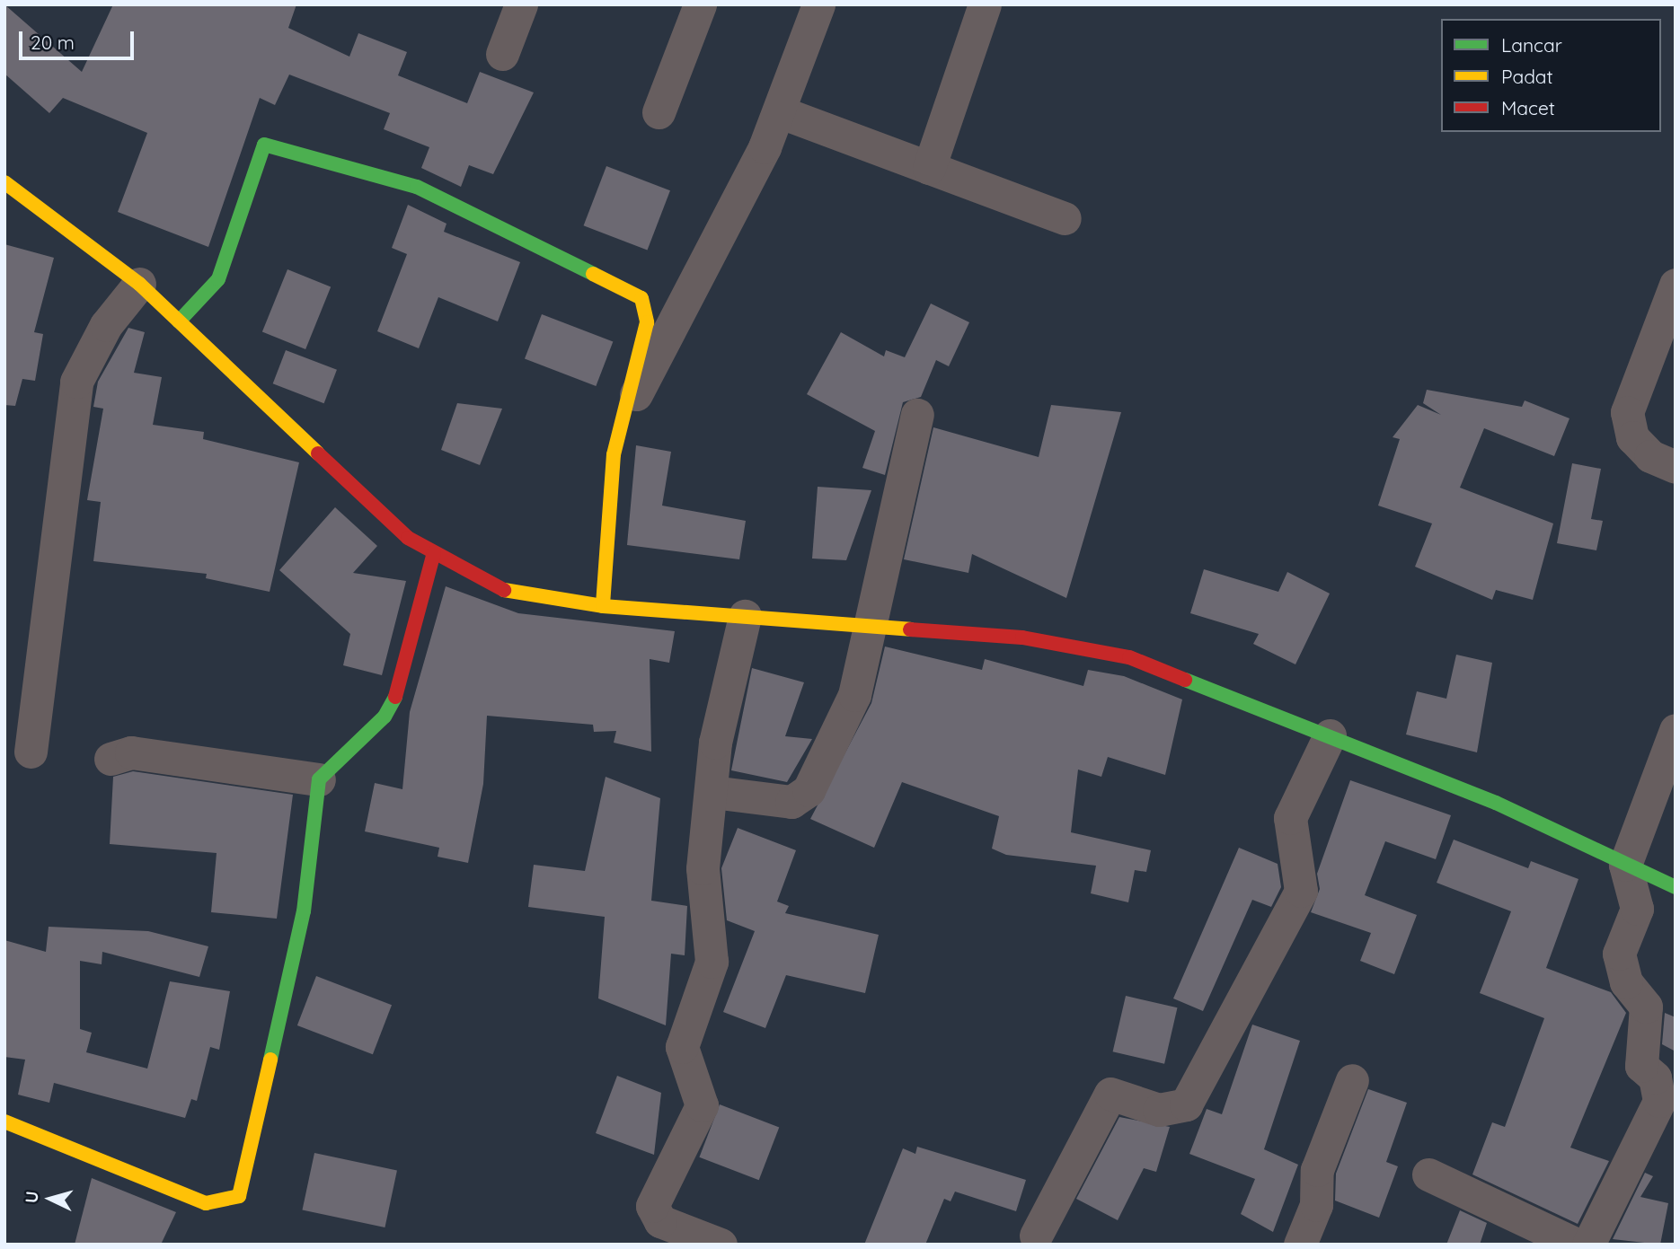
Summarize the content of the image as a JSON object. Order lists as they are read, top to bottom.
{
  "legend": ["Lancar", "Padat", "Macet"],
  "scale_bar": "20 m",
  "north": "left"
}
